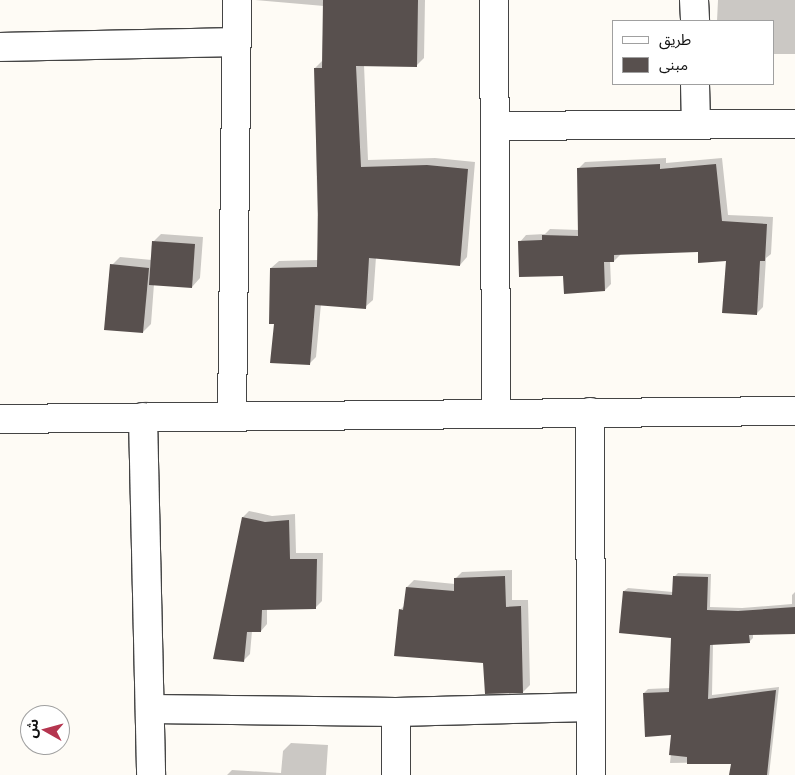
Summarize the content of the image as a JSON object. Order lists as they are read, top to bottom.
{
  "legend": ["طريق", "مبنى"],
  "north": "left"
}
